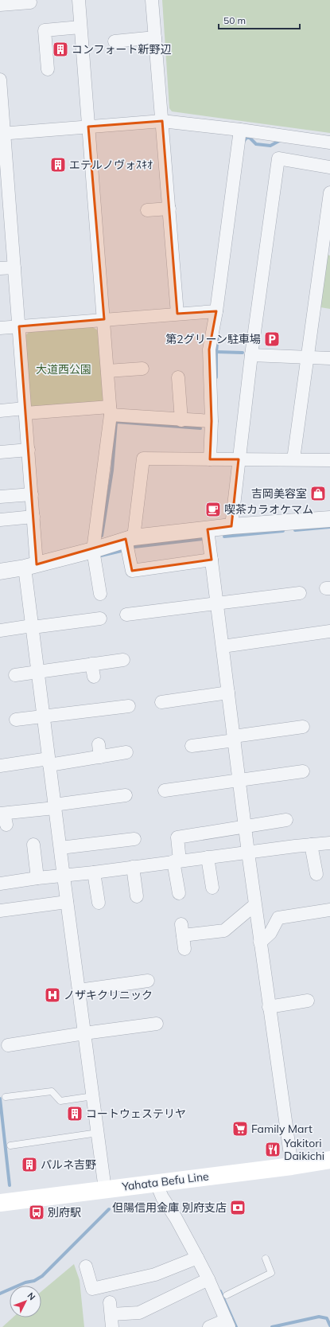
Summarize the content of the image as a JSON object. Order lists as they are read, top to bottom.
{
  "streets": {
    "main road": ["Yahata Befu Line"]
  },
  "parks": ["大道西公園"],
  "places": {
    "building": [
      "コンフォート新野辺",
      "エテルノヴォｽｷｵ",
      "コートウェステリヤ",
      "パルネ吉野"
    ],
    "parking": ["第2グリーン駐車場"],
    "shop": ["吉岡美容室"],
    "cafe": ["喫茶カラオケマム"],
    "hospital": ["ノザキクリニック"],
    "supermarket": ["Family Mart"],
    "restaurant": ["Yakitori Daikichi"],
    "bank": ["但陽信用金庫 別府支店"],
    "bus stop": ["別府駅"]
  },
  "scale_bar": "50 m",
  "north": "top right"
}
